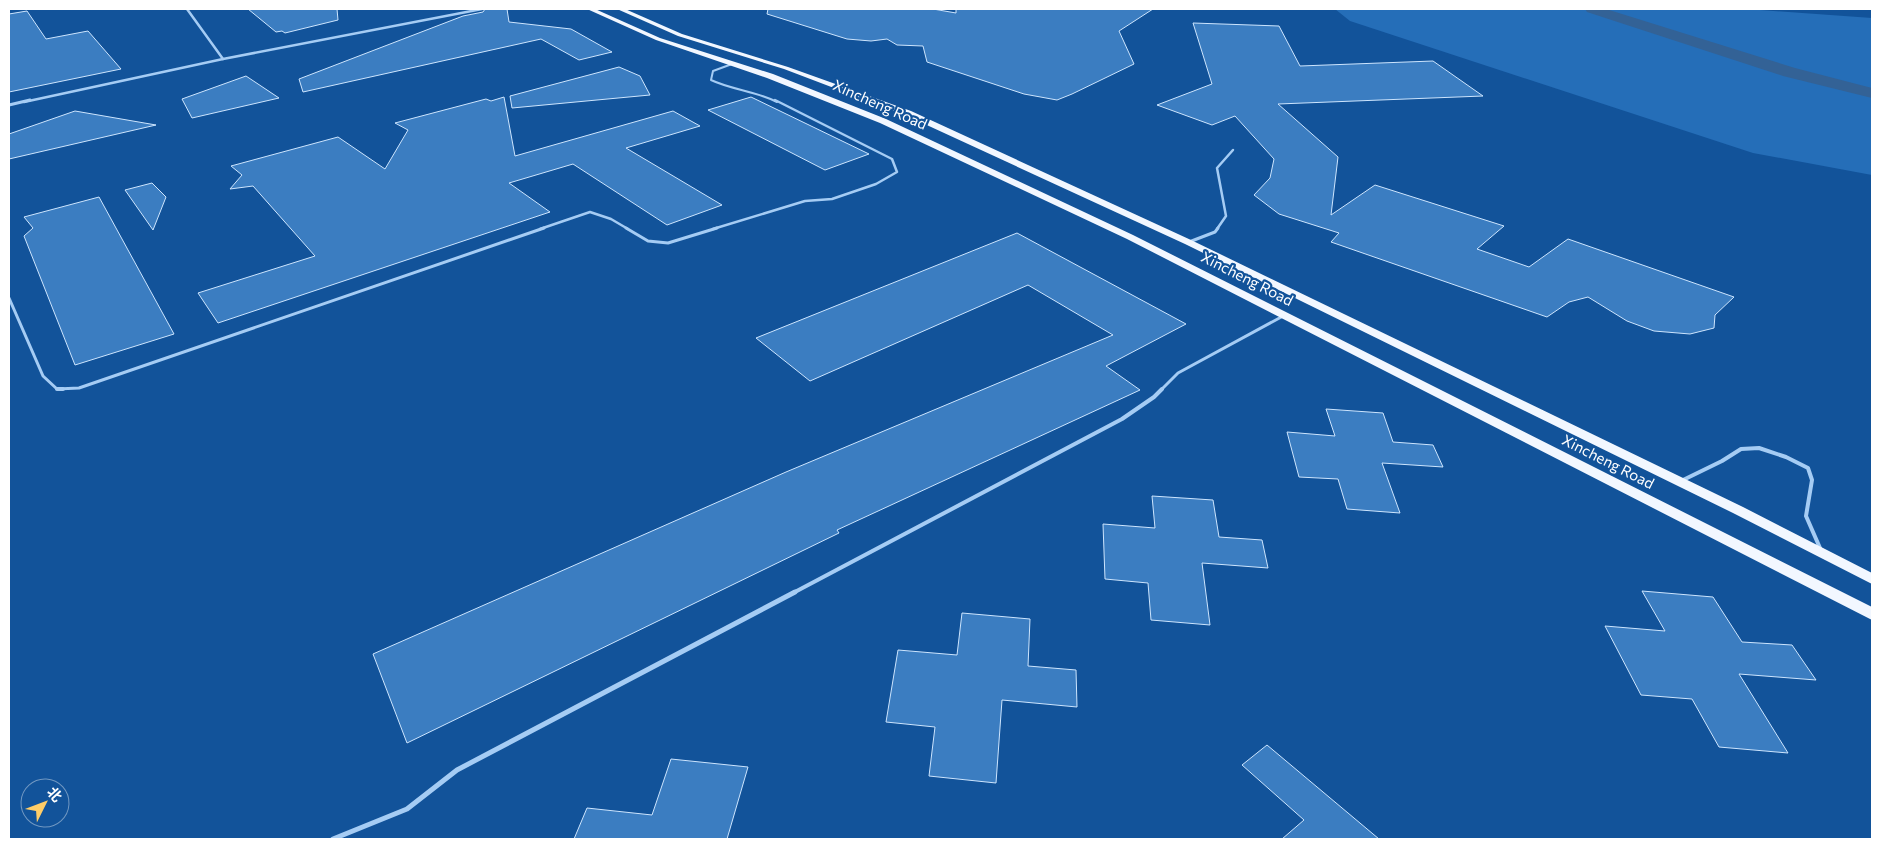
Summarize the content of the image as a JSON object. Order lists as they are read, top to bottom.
{
  "streets": {
    "main road": ["Xincheng Road"]
  },
  "north": "top right"
}
